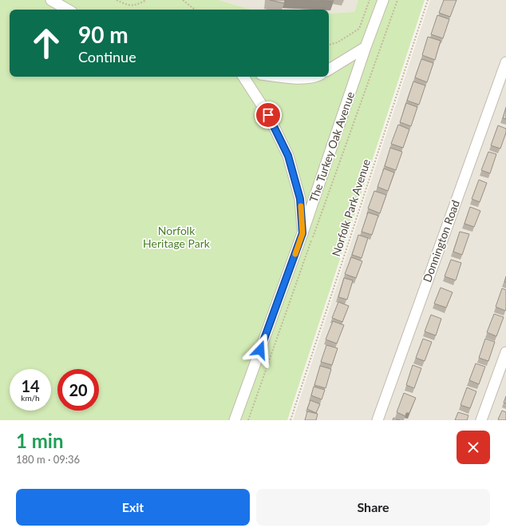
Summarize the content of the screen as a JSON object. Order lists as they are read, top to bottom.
{
  "streets": {
    "street": ["The Turkey Oak Avenue", "Donnington Road"],
    "path": ["Norfolk Park Avenue"]
  },
  "parks": ["Norfolk Heritage Park"],
  "page": {
    "turn": ["90 m", "Continue"],
    "speed": "14 km/h",
    "limit": "20",
    "heading": ["1 min", "180 m · 09:36"],
    "buttons": ["Exit", "Share"]
  }
}
